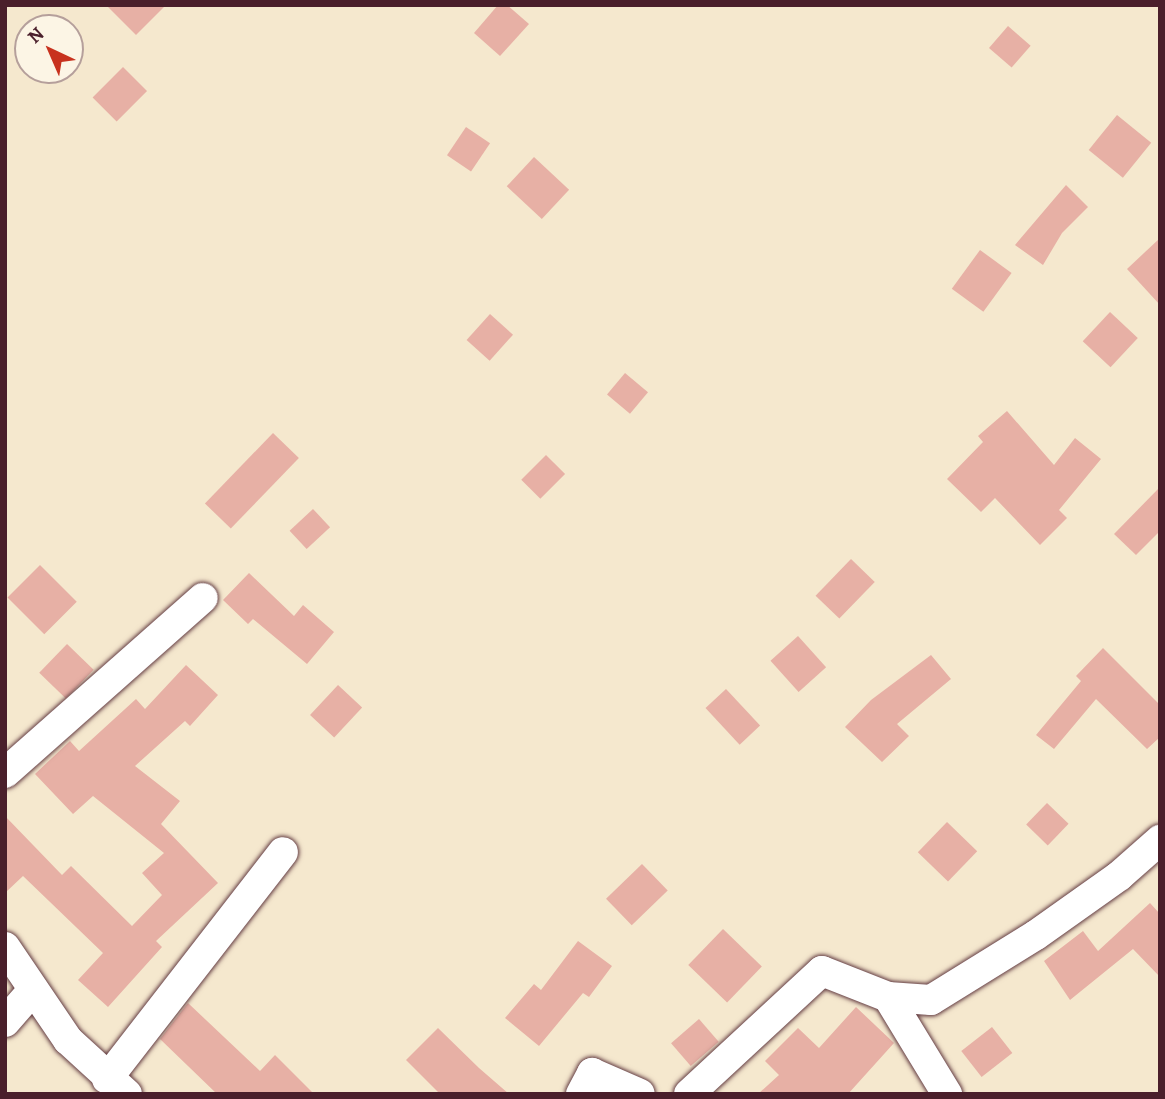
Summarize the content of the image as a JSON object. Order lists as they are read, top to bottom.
{
  "north": "top left"
}
